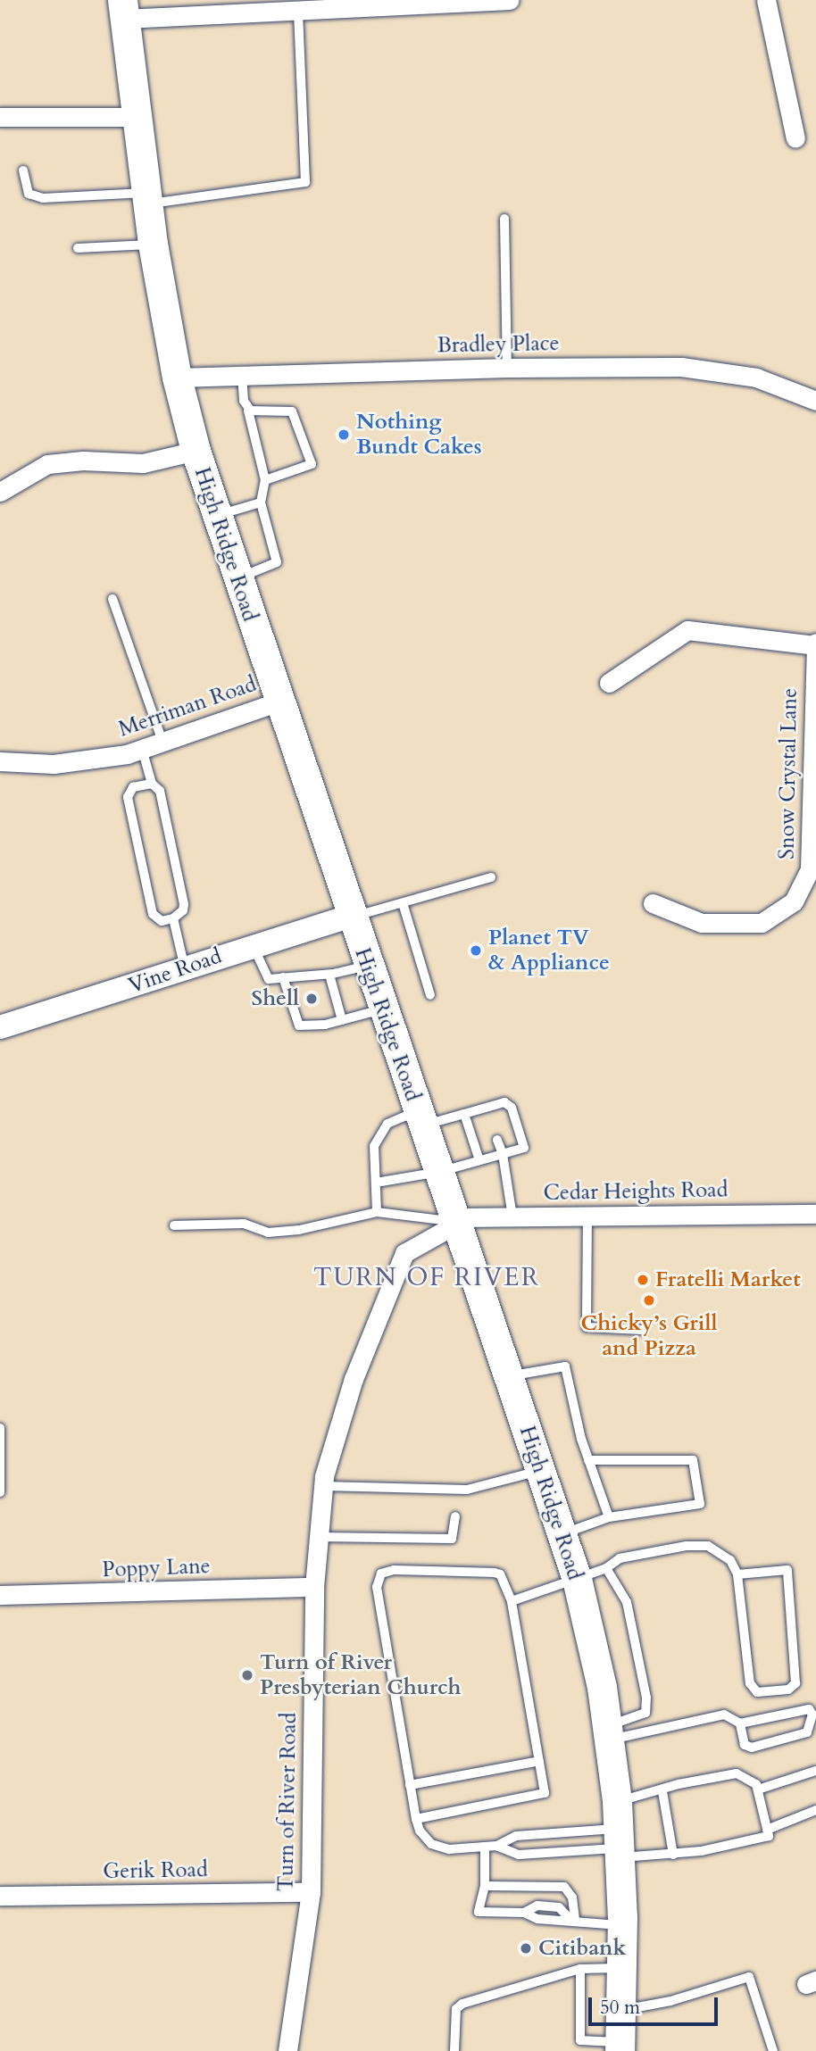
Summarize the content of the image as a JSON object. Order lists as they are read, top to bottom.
{
  "streets": {
    "main road": ["High Ridge Road"],
    "street": [
      "Bradley Place",
      "Merriman Road",
      "Snow Crystal Lane",
      "Vine Road",
      "Cedar Heights Road",
      "Poppy Lane",
      "Turn of River Road",
      "Gerik Road"
    ]
  },
  "crossings": [
    ["Bradley Place", "High Ridge Road"],
    ["High Ridge Road", "Merriman Road"],
    ["High Ridge Road", "Vine Road"],
    ["High Ridge Road", "Cedar Heights Road"],
    ["High Ridge Road", "Turn of River Road"],
    ["Cedar Heights Road", "Turn of River Road"],
    ["Poppy Lane", "Turn of River Road"],
    ["Turn of River Road", "Gerik Road"]
  ],
  "districts": ["TURN OF RIVER"],
  "places": [
    "Nothing Bundt Cakes",
    "Planet TV & Appliance",
    "Shell",
    "Fratelli Market",
    "Chicky’s Grill and Pizza",
    "Turn of River Presbyterian Church",
    "Citibank"
  ],
  "scale_bar": "50 m"
}
